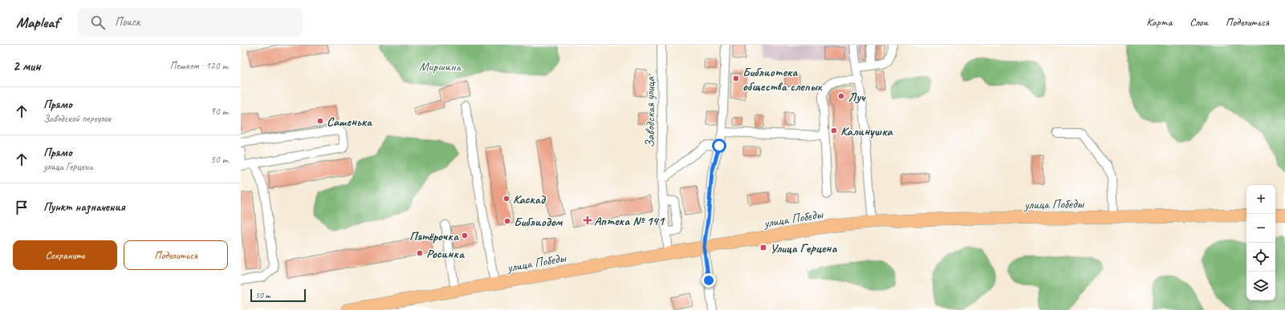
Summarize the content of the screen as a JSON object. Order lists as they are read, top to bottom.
{
  "streets": {
    "highway": ["улица Победы"],
    "street": ["Заводская улица"]
  },
  "crossings": [
    ["Заводская улица", "улица Победы"]
  ],
  "parks": ["Миршина"],
  "places": {
    "other": [
      "Библиотека общества слепых",
      "Луч",
      "Сашенька",
      "Калинушка",
      "Каскад",
      "Библиодом",
      "Пятёрочка",
      "Росинка"
    ],
    "health": ["Аптека № 141"],
    "transit": ["Улица Герцена"]
  },
  "scale_bar": "50 m",
  "page": {
    "header": "Mapleaf",
    "search": "Поиск",
    "nav": ["Карта", "Слои", "Поделиться"],
    "heading": ["2 мин", "Пешком · 120 m"],
    "list": [
      ["Прямо", "Заводской переулок", "90 m"],
      ["Прямо", "улица Герцена", "30 m"],
      "Пункт назначения"
    ],
    "map_buttons": ["+", "−"],
    "buttons": ["Сохранить", "Поделиться"],
    "scale": "50 m"
  }
}
